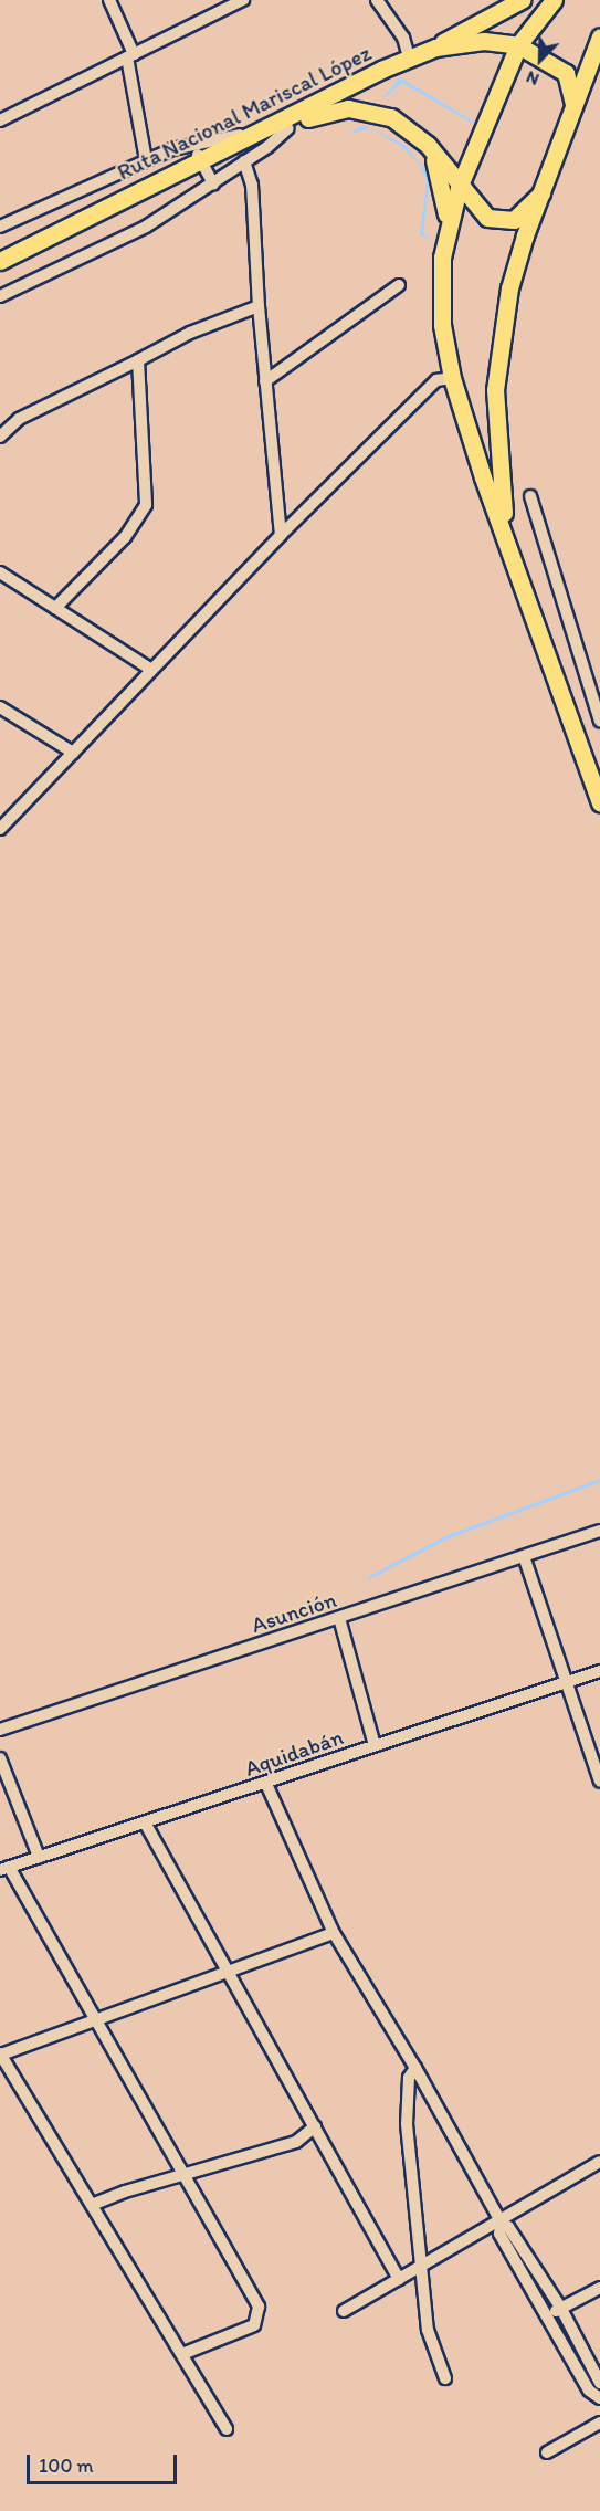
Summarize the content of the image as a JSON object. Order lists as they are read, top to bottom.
{
  "streets": {
    "highway": ["Ruta Nacional Mariscal López"],
    "street": ["Asunción", "Aquidabán"]
  },
  "scale_bar": "100 m",
  "north": "bottom left"
}
